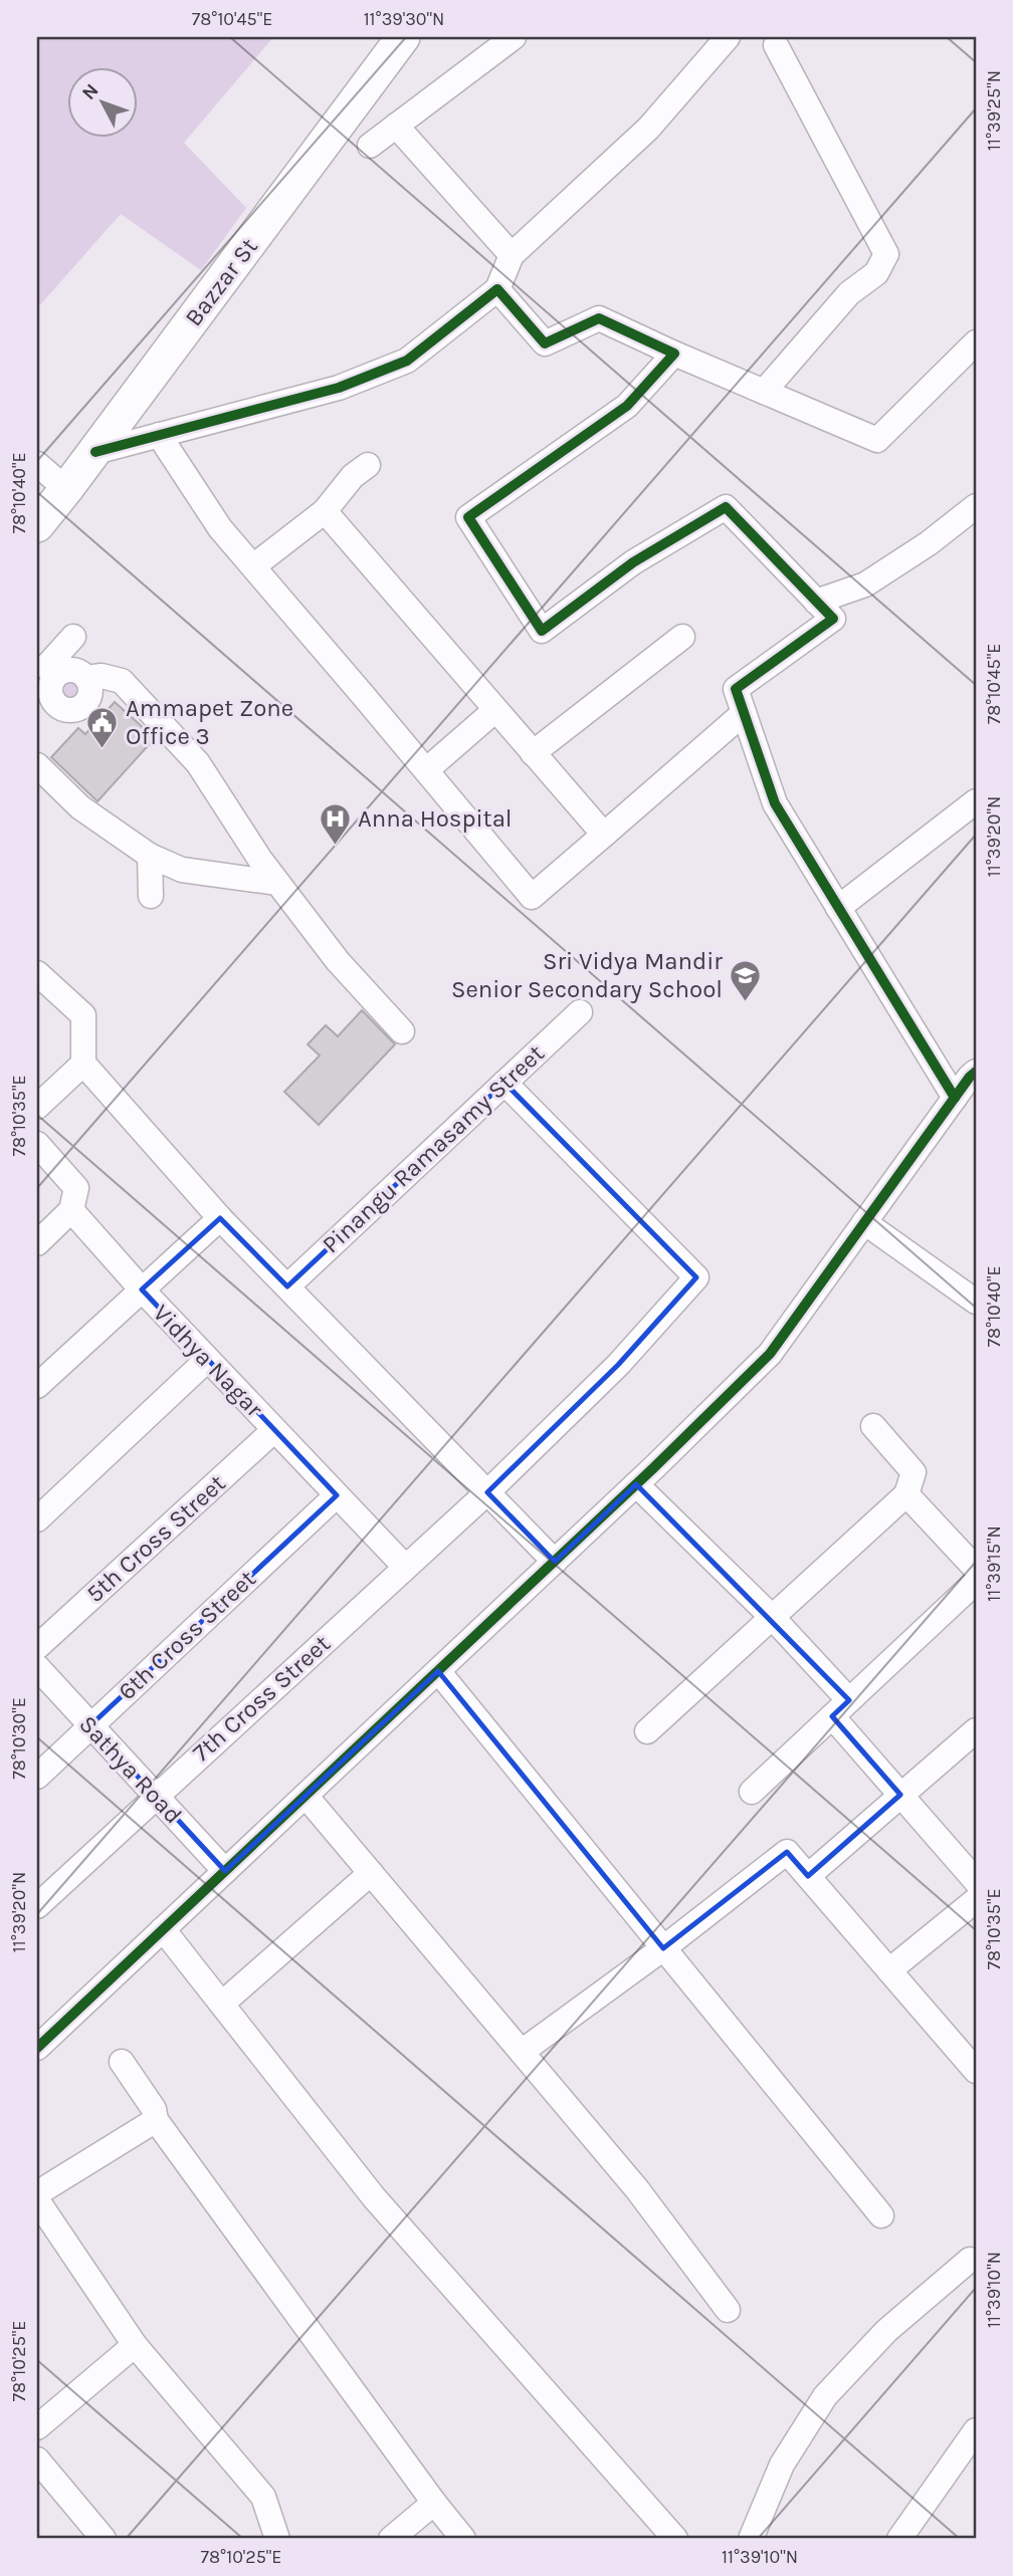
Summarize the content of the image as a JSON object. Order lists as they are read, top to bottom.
{
  "streets": {
    "main road": ["Bazzar St"],
    "street": [
      "Pinangu Ramasamy Street",
      "Vidhya Nagar",
      "5th Cross Street",
      "6th Cross Street",
      "7th Cross Street",
      "Sathya Road"
    ]
  },
  "crossings": [
    ["Pinangu Ramasamy Street", "7th Cross Street"],
    ["Vidhya Nagar", "5th Cross Street"],
    ["Vidhya Nagar", "6th Cross Street"],
    ["Vidhya Nagar", "7th Cross Street"],
    ["6th Cross Street", "Sathya Road"],
    ["7th Cross Street", "Sathya Road"]
  ],
  "places": {
    "public building": ["Ammapet Zone Office 3"],
    "hospital": ["Anna Hospital"],
    "school or university": ["Sri Vidya Mandir Senior Secondary School"]
  },
  "north": "top left",
  "coordinates": [
    "78°10'45\"E",
    "11°39'30\"N",
    "11°39'25\"N",
    "78°10'40\"E",
    "11°39'20\"N",
    "78°10'35\"E",
    "11°39'15\"N",
    "78°10'30\"E",
    "11°39'10\"N",
    "78°10'25\"E"
  ]
}
